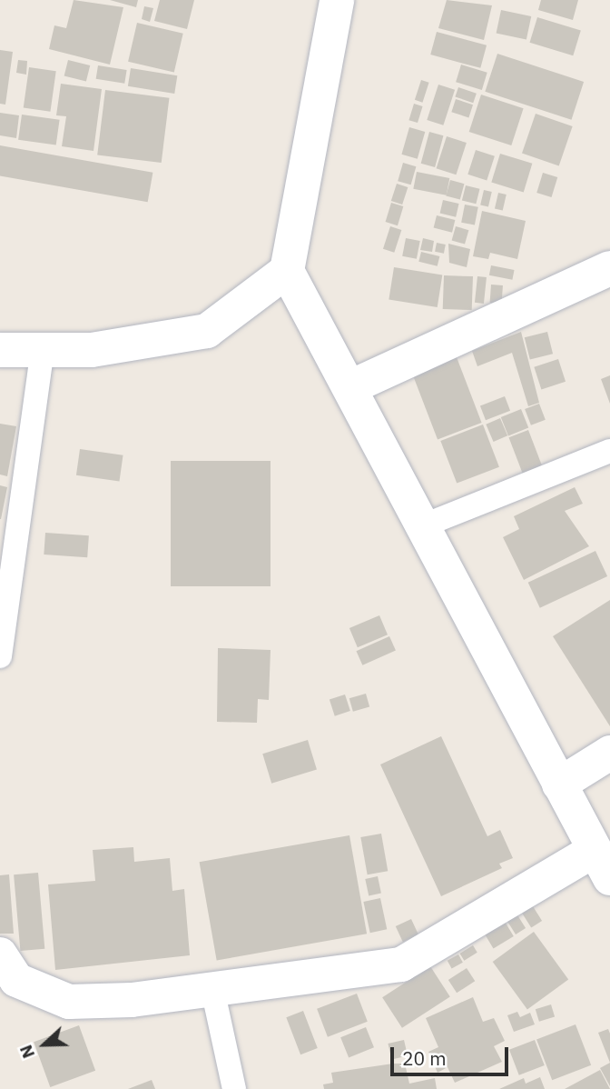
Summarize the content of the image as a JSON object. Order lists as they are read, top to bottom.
{
  "scale_bar": "20 m",
  "north": "left"
}
